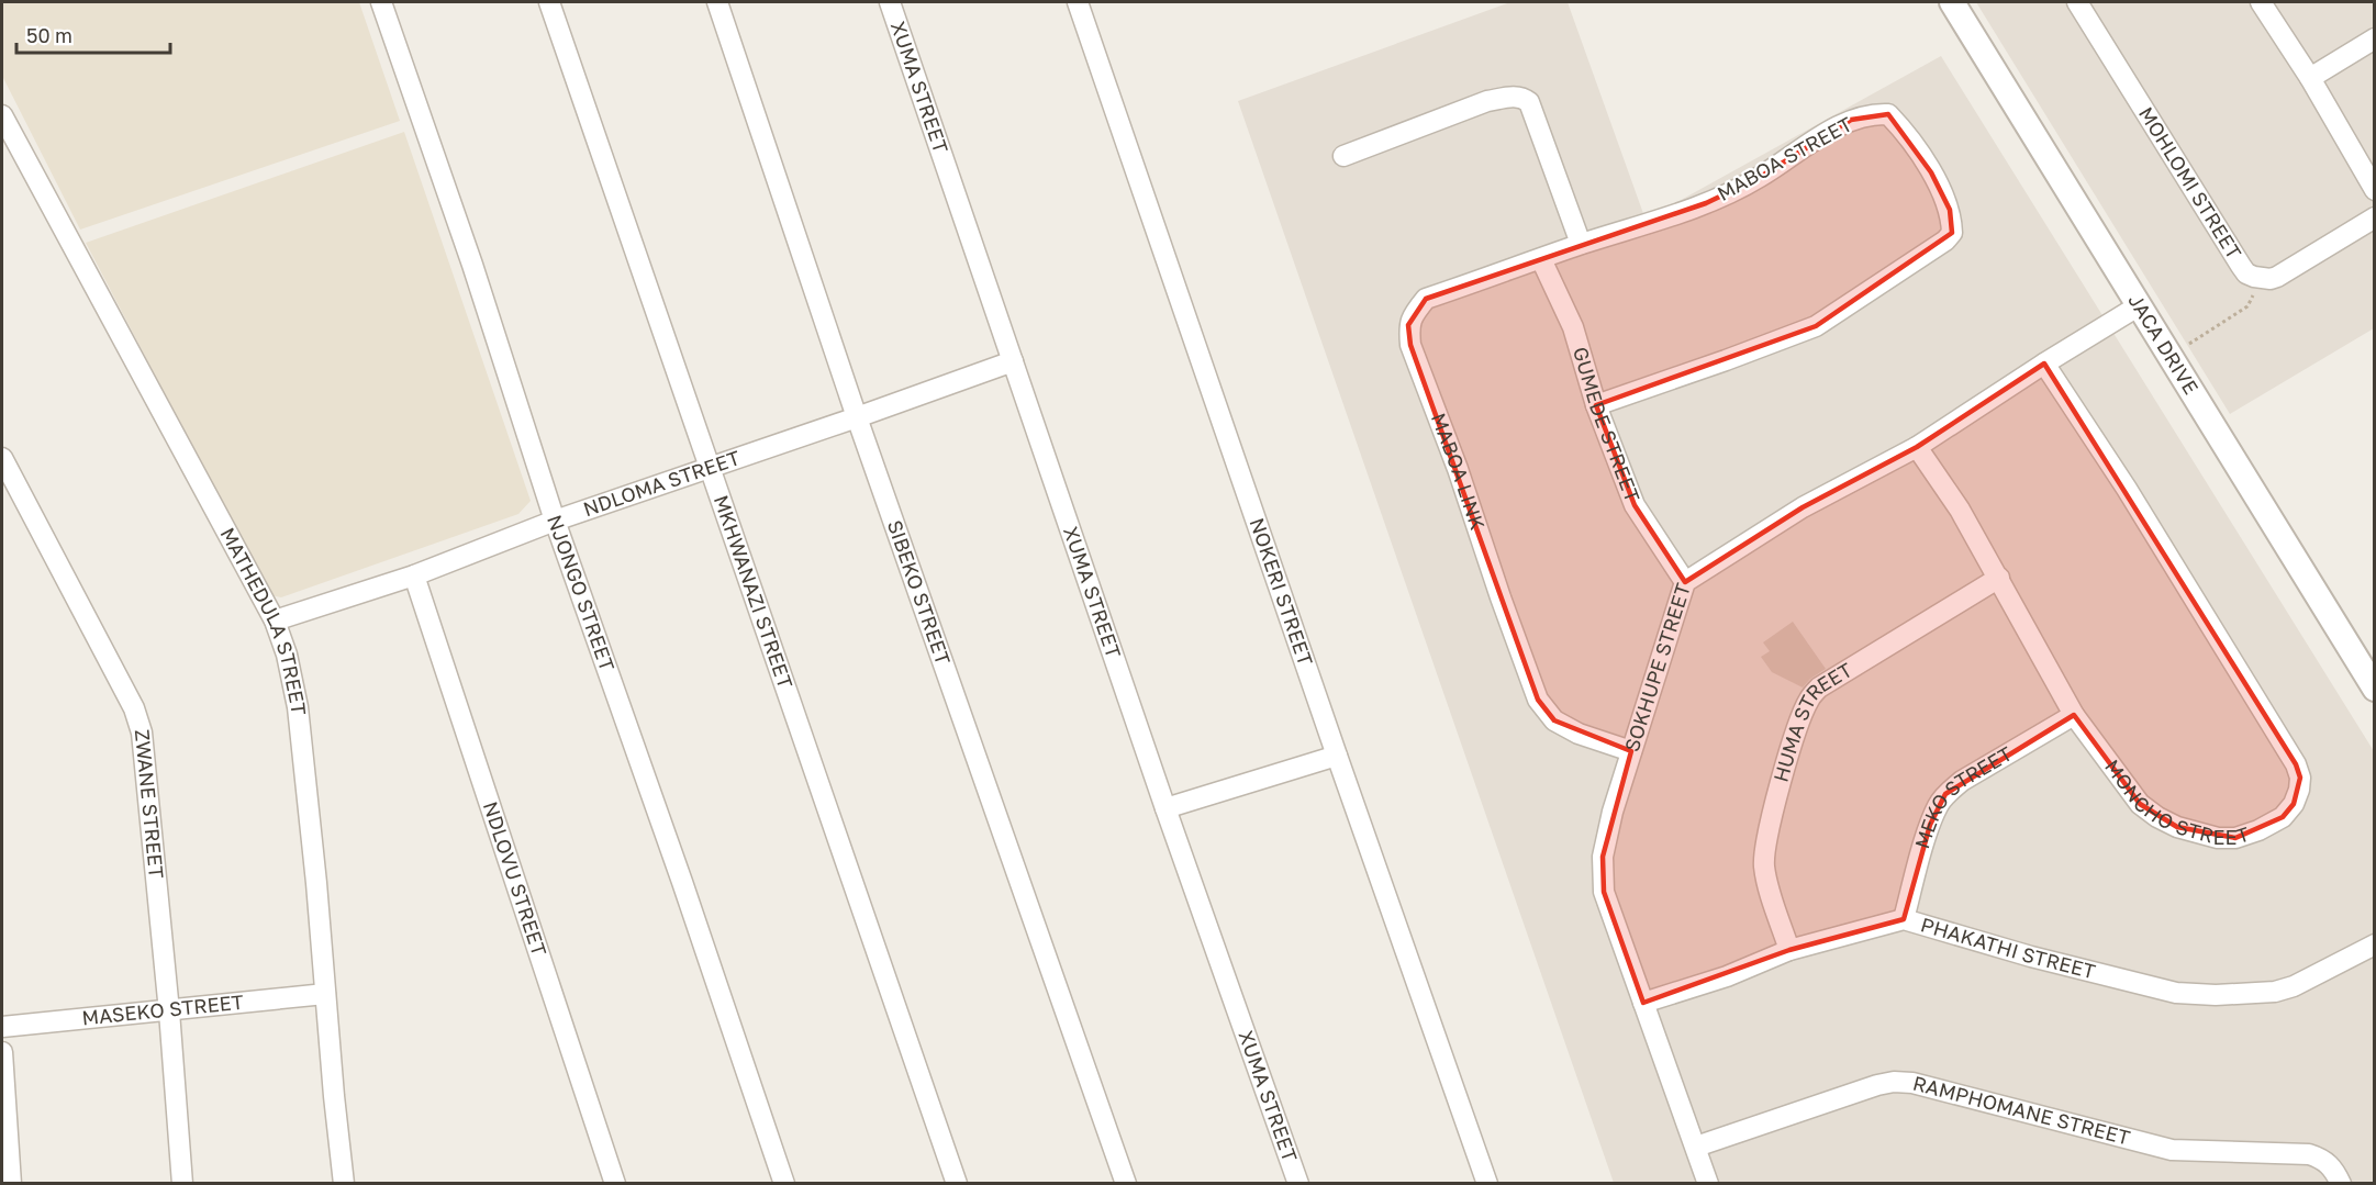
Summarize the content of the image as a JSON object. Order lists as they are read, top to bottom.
{
  "streets": {
    "street": [
      "XUMA STREET",
      "MABOA STREET",
      "MOHLOMI STREET",
      "JACA DRIVE",
      "GUMEDE STREET",
      "MABOA LINK",
      "NDLOMA STREET",
      "MKHWANAZI STREET",
      "NJONGO STREET",
      "SIBEKO STREET",
      "NOKERI STREET",
      "MATHEDULA STREET",
      "SOKHUPE STREET",
      "HUMA STREET",
      "MONCHO STREET",
      "MEKO STREET",
      "ZWANE STREET",
      "NDLOVU STREET",
      "PHAKATHI STREET",
      "MASEKO STREET",
      "RAMPHOMANE STREET"
    ]
  },
  "crossings": [
    ["XUMA STREET", "NDLOMA STREET"],
    ["MABOA STREET", "GUMEDE STREET"],
    ["MABOA STREET", "MABOA LINK"],
    ["JACA DRIVE", "SOKHUPE STREET"],
    ["GUMEDE STREET", "MABOA LINK"],
    ["GUMEDE STREET", "SOKHUPE STREET"],
    ["MABOA LINK", "SOKHUPE STREET"],
    ["NDLOMA STREET", "MKHWANAZI STREET"],
    ["NDLOMA STREET", "NJONGO STREET"],
    ["NDLOMA STREET", "SIBEKO STREET"],
    ["NDLOMA STREET", "MATHEDULA STREET"],
    ["NDLOMA STREET", "NDLOVU STREET"],
    ["MATHEDULA STREET", "MASEKO STREET"],
    ["SOKHUPE STREET", "MONCHO STREET"],
    ["SOKHUPE STREET", "PHAKATHI STREET"],
    ["SOKHUPE STREET", "RAMPHOMANE STREET"],
    ["HUMA STREET", "MONCHO STREET"],
    ["HUMA STREET", "PHAKATHI STREET"],
    ["MONCHO STREET", "MEKO STREET"],
    ["MEKO STREET", "PHAKATHI STREET"],
    ["ZWANE STREET", "MASEKO STREET"]
  ],
  "scale_bar": "50 m"
}
